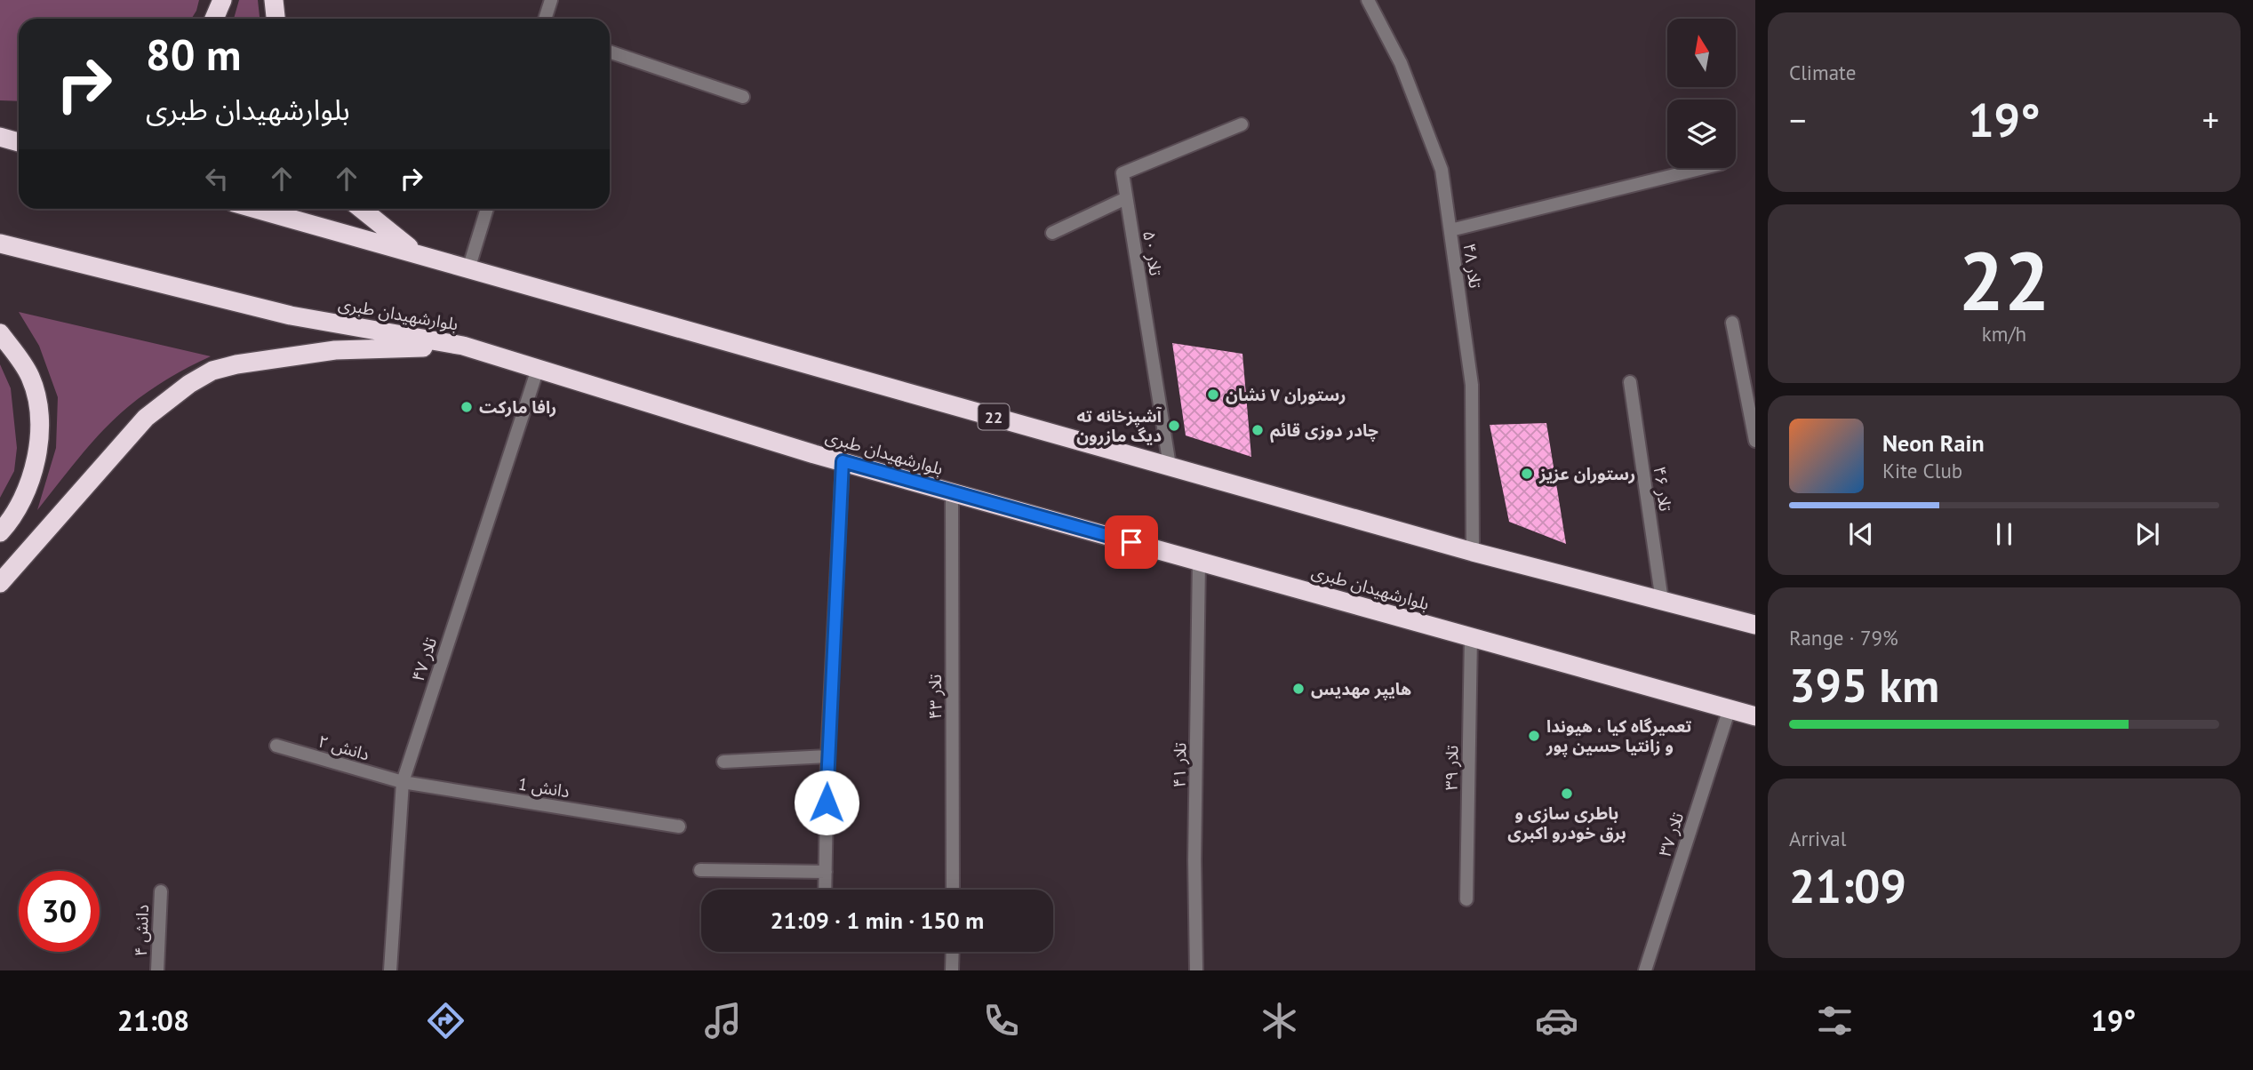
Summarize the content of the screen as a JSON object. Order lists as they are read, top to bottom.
{
  "streets": {
    "highway": ["بلوارشهیدان طبری", "22"],
    "street": [
      "تلار ۵۰",
      "تلار ۴۸",
      "تلار ۴۶",
      "تلار ۴۷",
      "تلار ۴۳",
      "دانش ۲",
      "تلار ۴۱",
      "تلار ۳۹",
      "دانش 1",
      "تلار ۳۷",
      "دانش ۴"
    ]
  },
  "crossings": [
    ["تلار ۵۰", "22"],
    ["تلار ۴۸", "22"],
    ["بلوارشهیدان طبری", "تلار ۴۷"],
    ["بلوارشهیدان طبری", "تلار ۴۳"],
    ["بلوارشهیدان طبری", "تلار ۴۱"],
    ["بلوارشهیدان طبری", "تلار ۳۹"],
    ["بلوارشهیدان طبری", "تلار ۳۷"],
    ["22", "تلار ۴۶"],
    ["تلار ۴۷", "دانش ۲"],
    ["تلار ۴۷", "دانش 1"],
    ["دانش ۲", "دانش 1"]
  ],
  "places": [
    "رستوران ۷ نشان",
    "رافا مارکت",
    "آشپزخانه ته دیگ مازرون",
    "چادر دوزی قائم",
    "رستوران عزیز",
    "هایپر مهدیس",
    "تعمیرگاه کیا ، هیوندا و زانتیا حسین پور",
    "باطری سازی و برق خودرو اکبری"
  ],
  "north": "top",
  "page": {
    "tile": [
      "Climate",
      ["22", "km/h"],
      ["Range · 79%", "395 km"],
      ["Arrival", "21:09"]
    ],
    "turn": ["80 m", "بلوارشهیدان طبری"],
    "heat": ["−", "19°", "+"],
    "song": ["Neon Rain", "Kite Club"],
    "limit": "30",
    "trip": "21:09 · 1 min · 150 m",
    "tabs": ["21:08", "19°"]
  }
}
